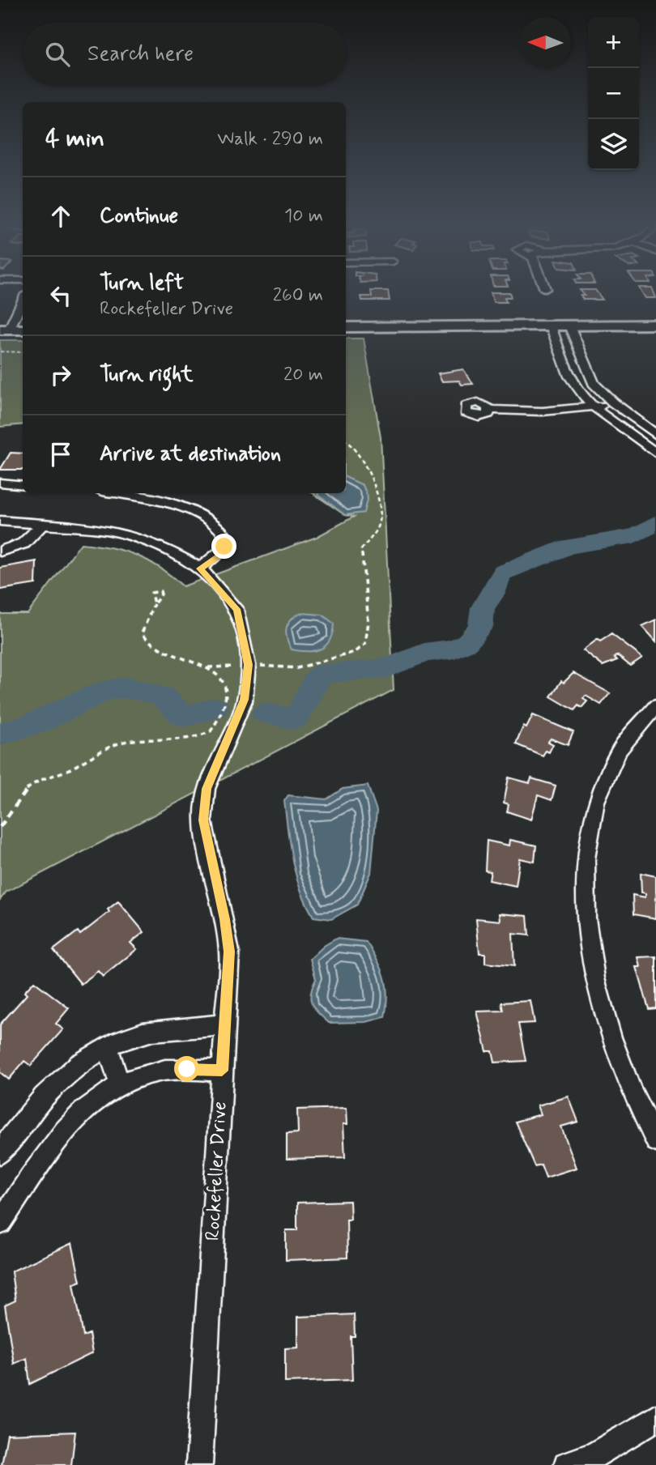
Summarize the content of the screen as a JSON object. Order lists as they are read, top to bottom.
{
  "streets": {
    "street": ["Rockefeller Drive"]
  },
  "north": "left",
  "page": {
    "map_buttons": ["+", "−"],
    "search": "Search here",
    "heading": ["4 min", "Walk · 290 m"],
    "list": [
      ["Continue", "10 m"],
      ["Turn left", "Rockefeller Drive", "260 m"],
      ["Turn right", "20 m"],
      "Arrive at destination"
    ]
  }
}
